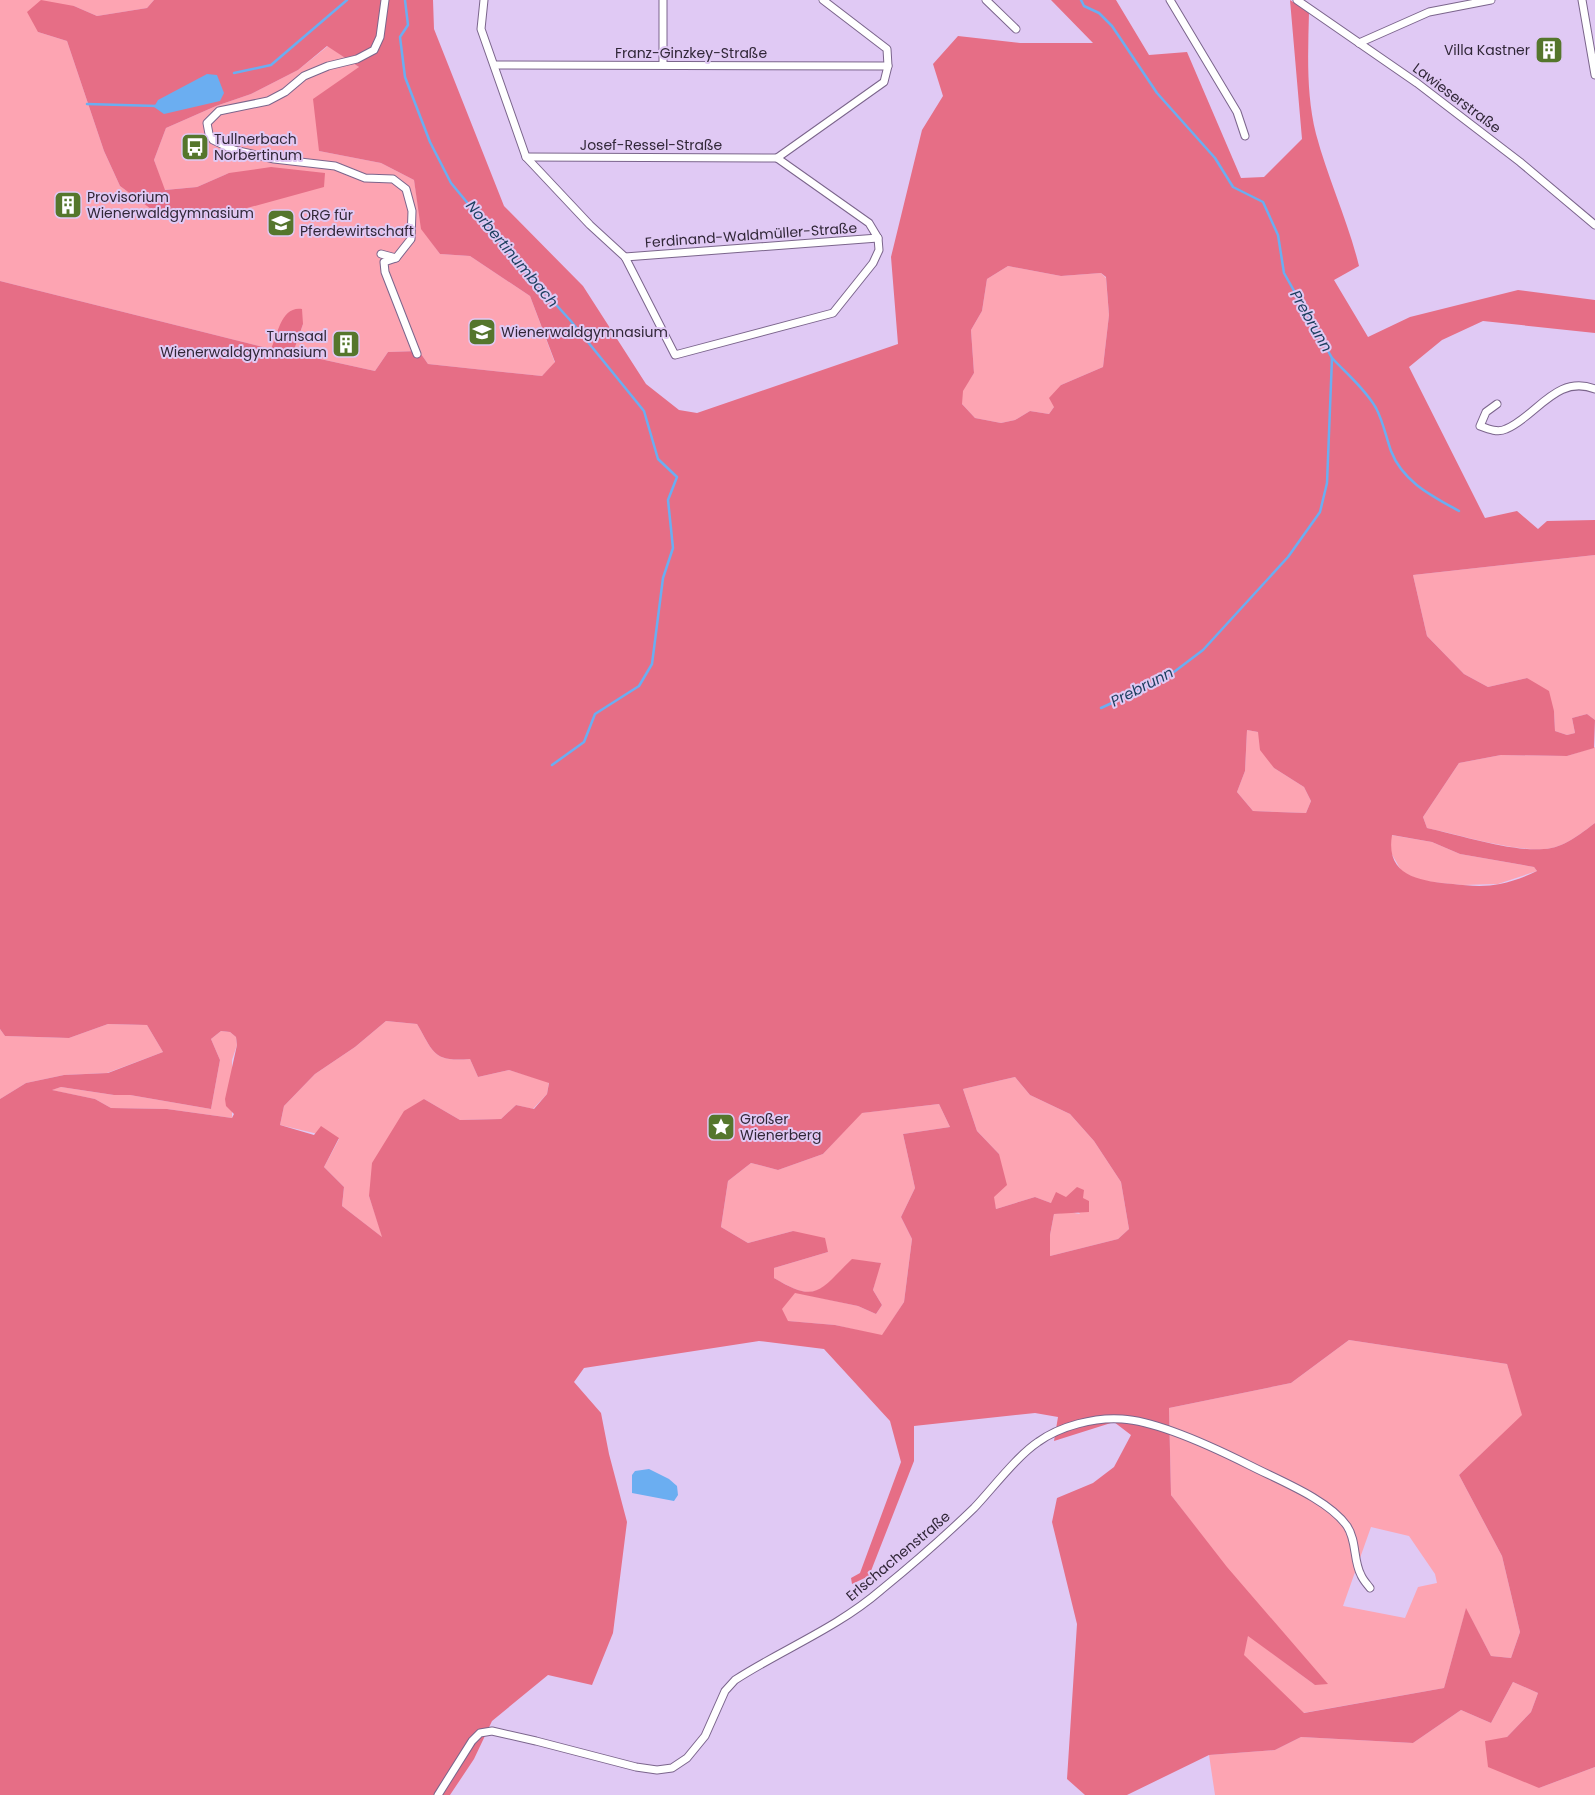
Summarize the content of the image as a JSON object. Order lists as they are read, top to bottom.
{
  "streets": {
    "street": [
      "Franz-Ginzkey-Straße",
      "Lawieserstraße",
      "Josef-Ressel-Straße",
      "Ferdinand-Waldmüller-Straße",
      "Erlschachenstraße"
    ]
  },
  "water": ["Norbertinumbach", "Prebrunn"],
  "places": {
    "building": ["Villa Kastner", "Provisorium Wienerwaldgymnasium", "Turnsaal Wienerwaldgymnasium"],
    "bus stop": ["Tullnerbach Norbertinum"],
    "school or university": ["ORG für Pferdewirtschaft", "Wienerwaldgymnasium"],
    "place": ["Großer Wienerberg"]
  }
}
